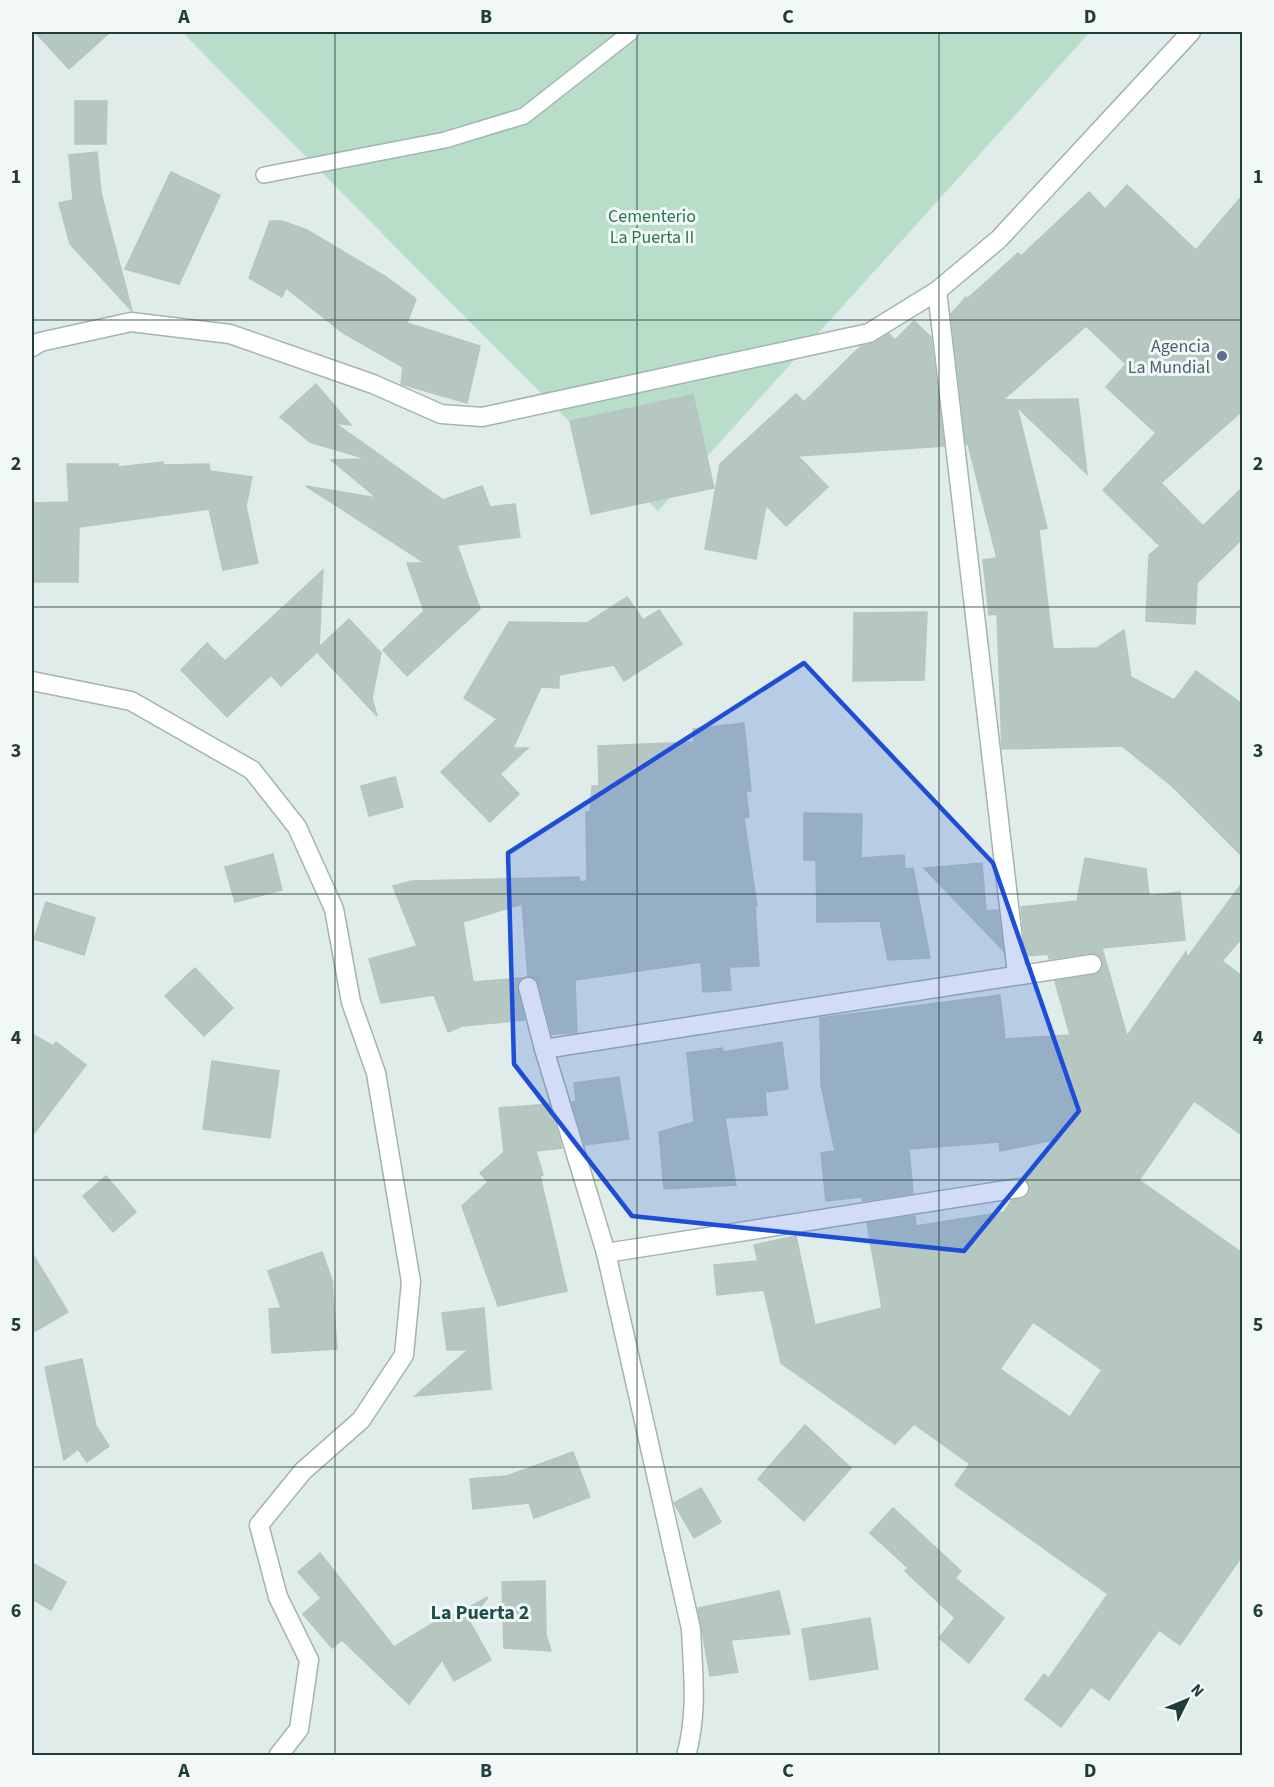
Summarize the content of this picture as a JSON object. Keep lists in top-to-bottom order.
{
  "districts": ["La Puerta 2"],
  "parks": ["Cementerio La Puerta II"],
  "places": ["Agencia La Mundial"],
  "north": "top right",
  "grid": {
    "columns": [
      "A",
      "B",
      "C",
      "D"
    ],
    "rows": [
      "1",
      "2",
      "3",
      "4",
      "5",
      "6"
    ]
  }
}
